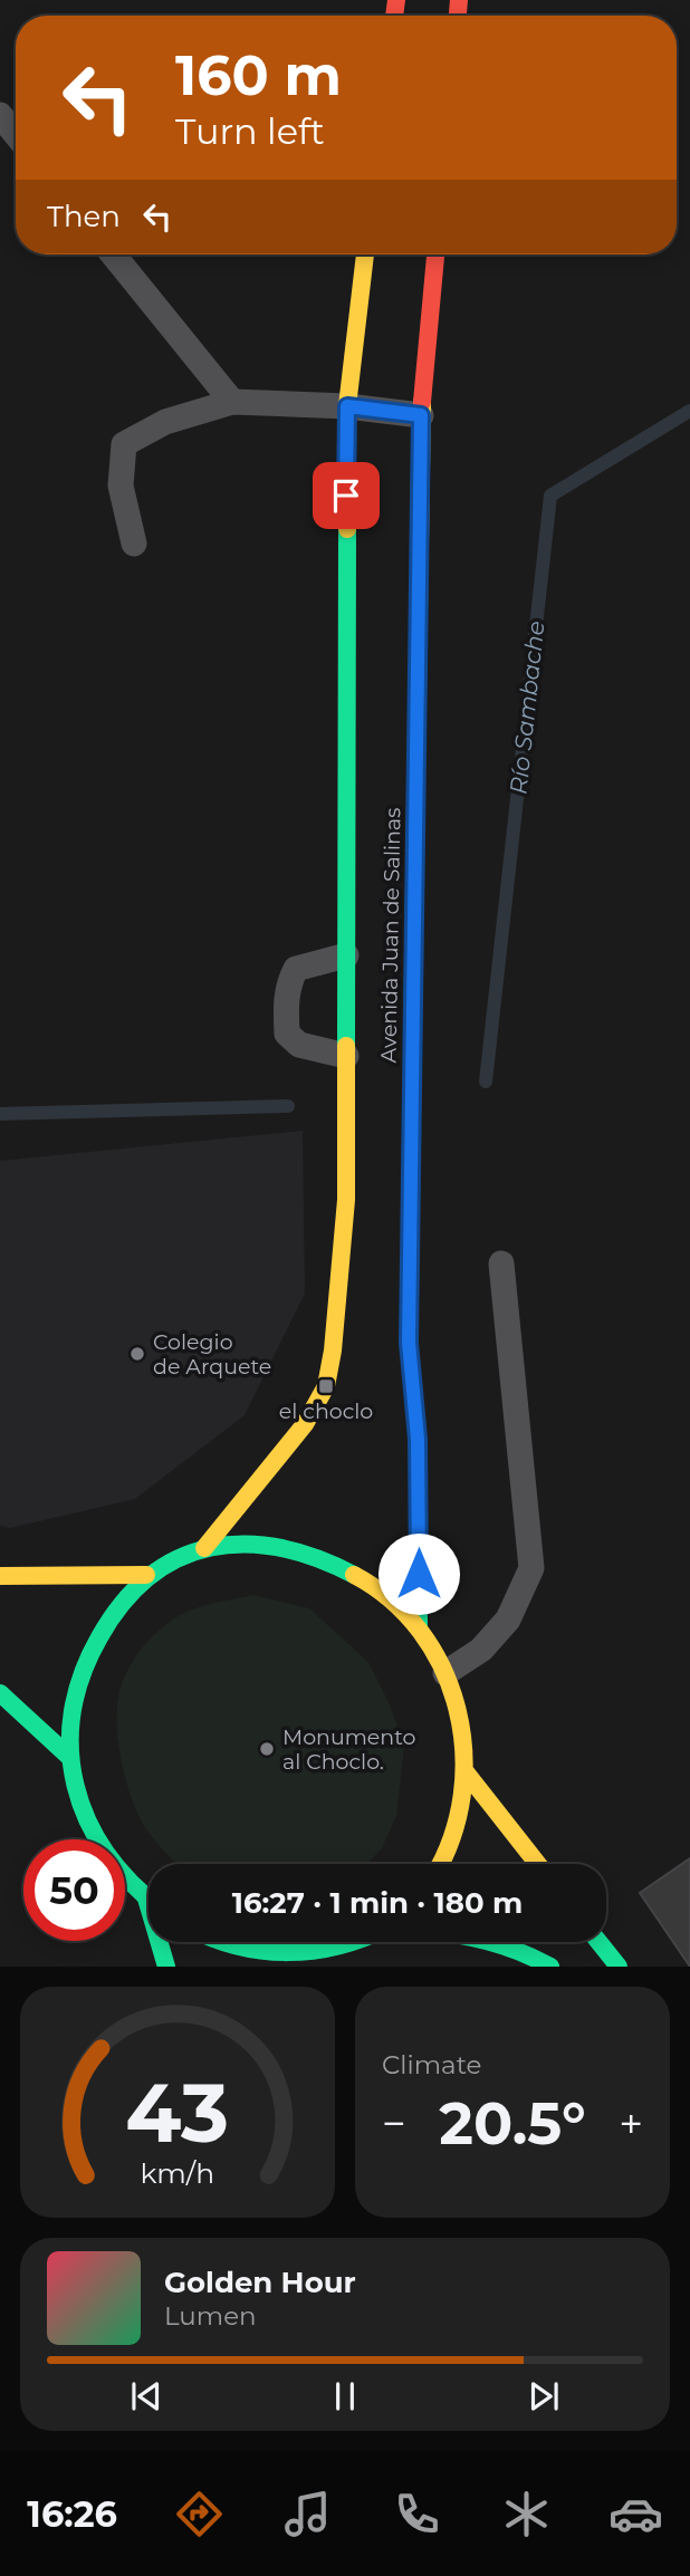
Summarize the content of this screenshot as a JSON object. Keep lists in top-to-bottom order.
{
  "streets": {
    "main road": ["Avenida Juan de Salinas"]
  },
  "water": ["Río Sambache"],
  "places": {
    "other": ["Colegio de Arquete", "Monumento al Choclo."],
    "transit": ["el choclo"]
  },
  "page": {
    "turn": ["160 m", "Turn left"],
    "then": "Then",
    "limit": "50",
    "trip": "16:27 · 1 min · 180 m",
    "tile": "Climate",
    "heat": ["−", "20.5°", "+"],
    "song": ["Golden Hour", "Lumen"],
    "tabs": "16:26",
    "gauge": ["43", "km/h"]
  }
}
